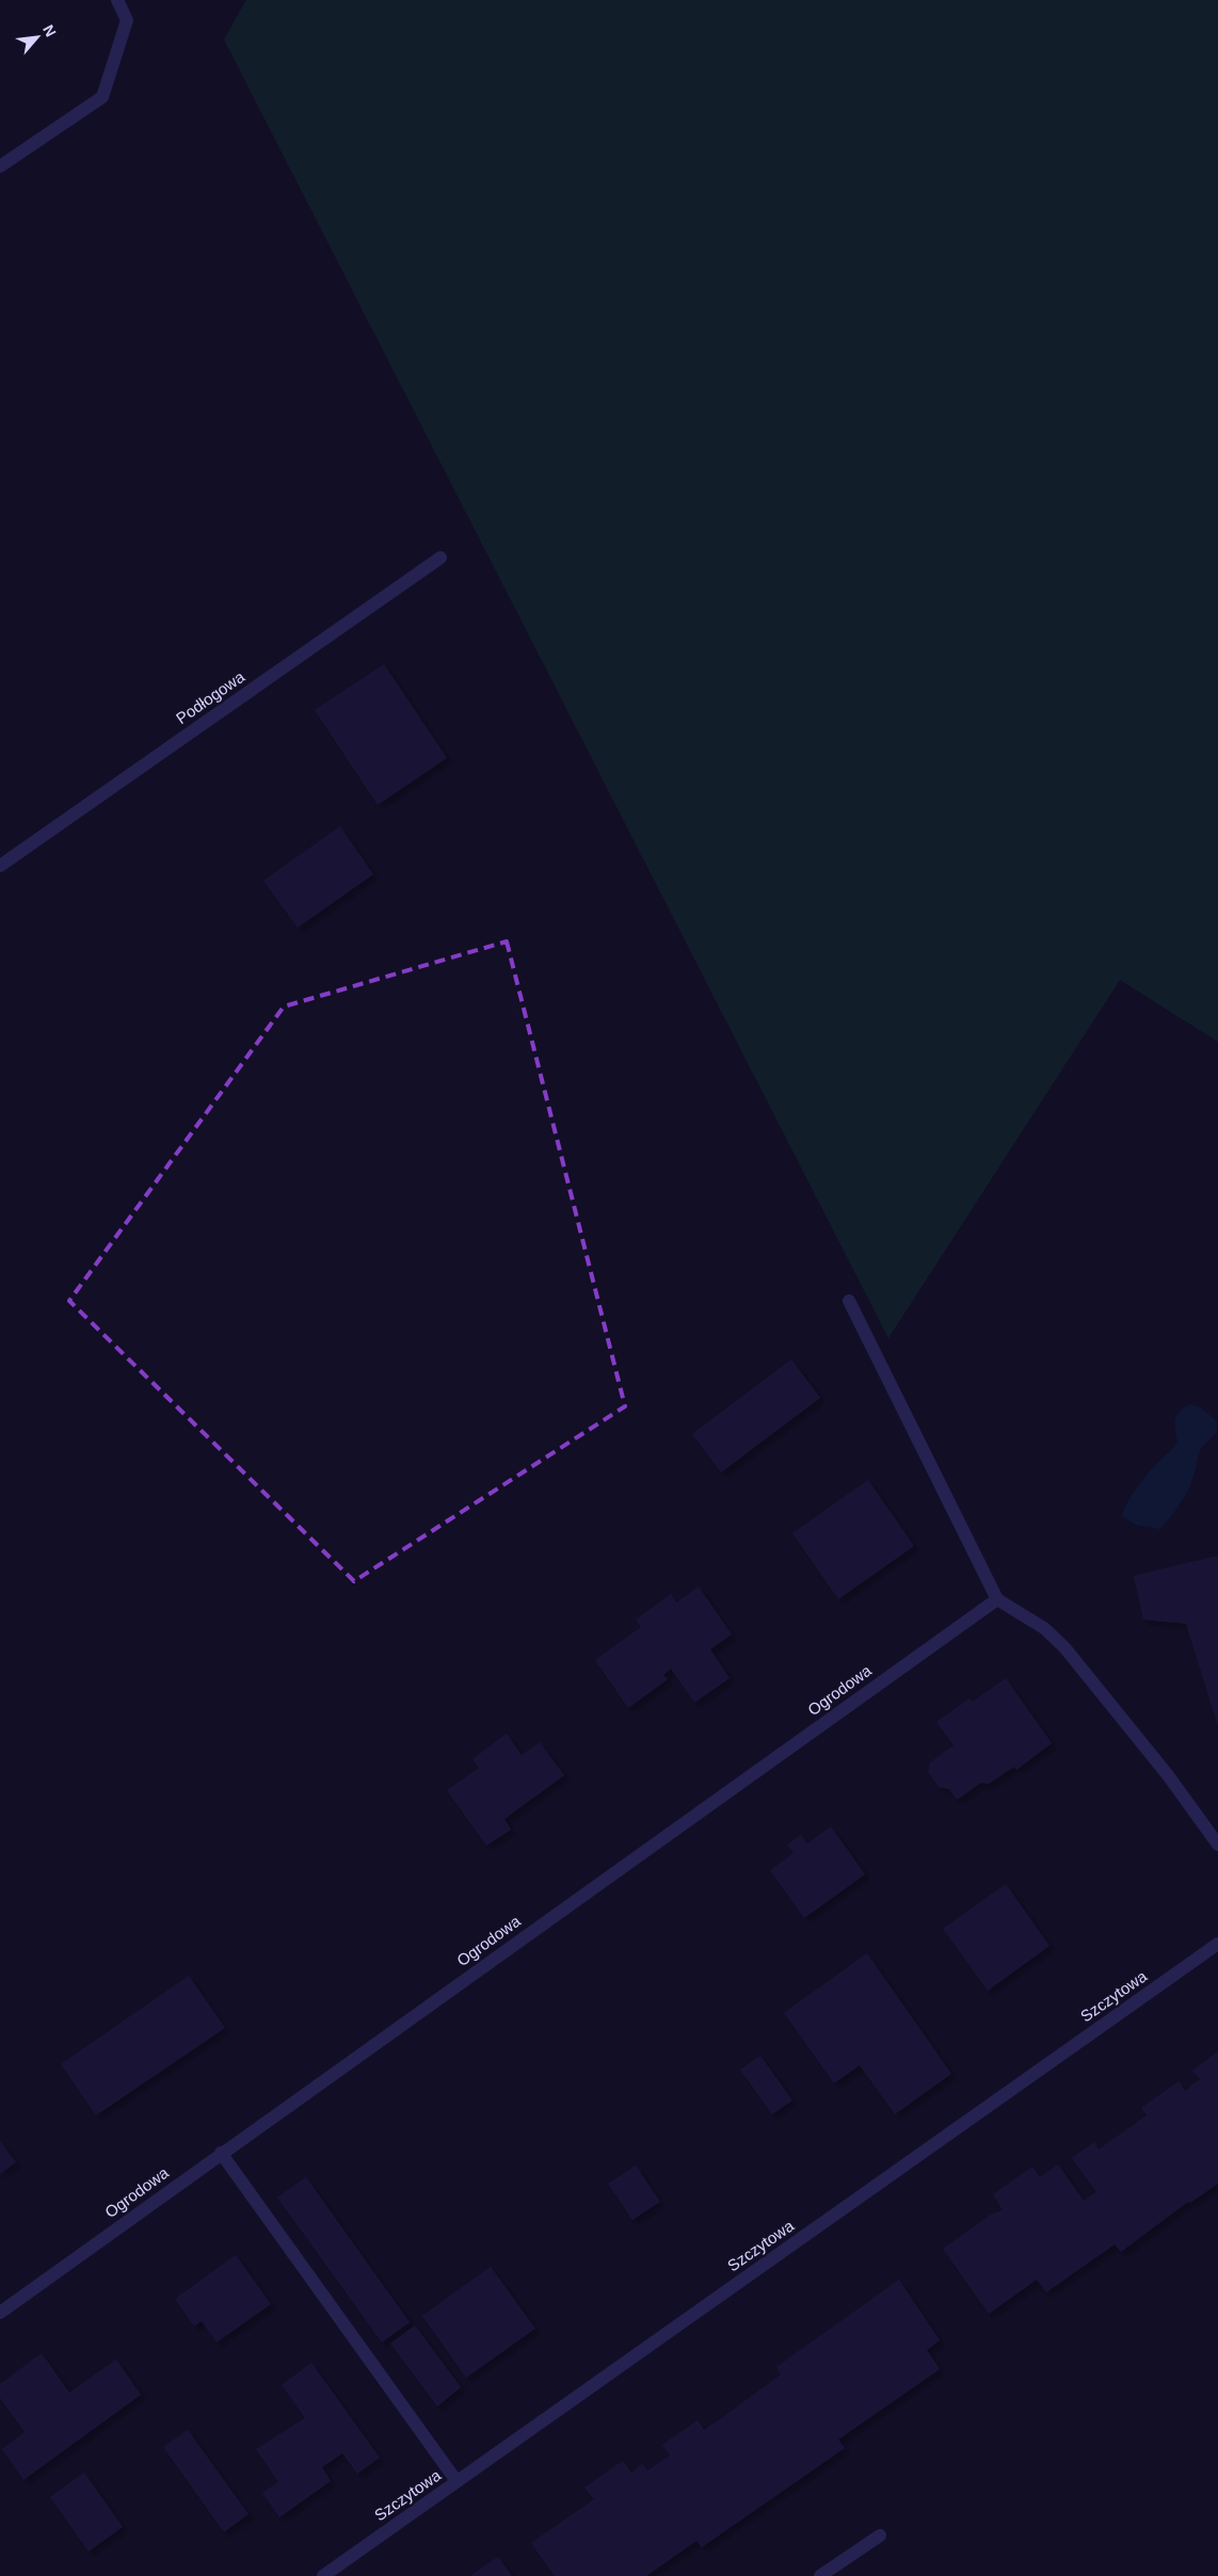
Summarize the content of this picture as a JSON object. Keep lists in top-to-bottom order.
{
  "streets": {
    "street": ["Podłogowa", "Ogrodowa", "Szczytowa"]
  },
  "north": "top right"
}
